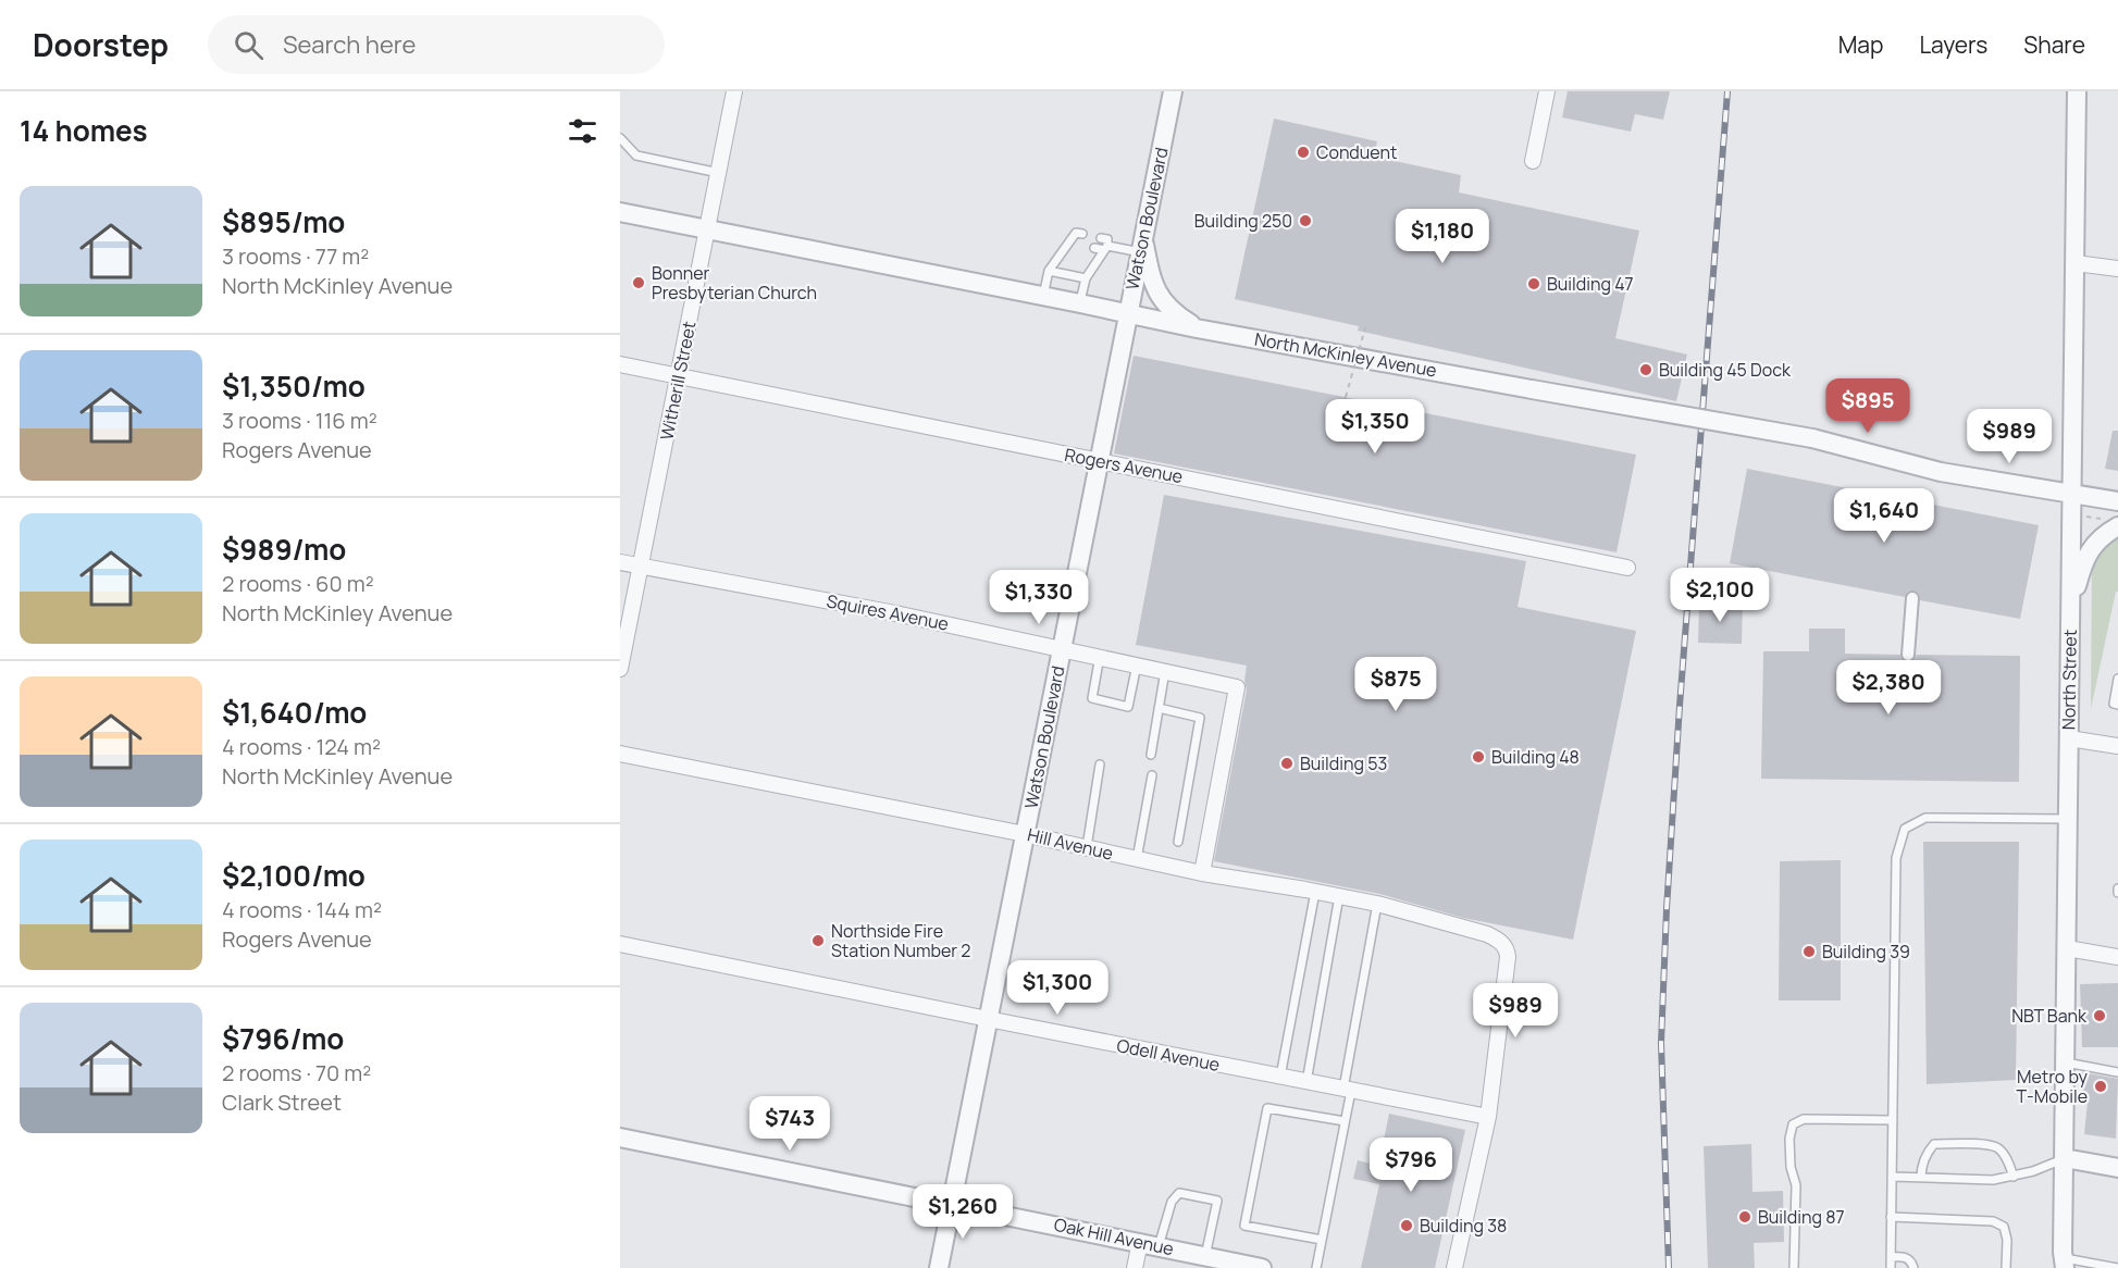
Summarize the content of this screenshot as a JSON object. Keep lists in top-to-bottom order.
{
  "streets": {
    "street": [
      "Watson Boulevard",
      "North McKinley Avenue",
      "Witherill Street",
      "Rogers Avenue",
      "Squires Avenue",
      "North Street",
      "Hill Avenue",
      "Odell Avenue",
      "Oak Hill Avenue"
    ]
  },
  "crossings": [
    ["Watson Boulevard", "North McKinley Avenue"],
    ["Watson Boulevard", "Rogers Avenue"],
    ["Watson Boulevard", "Squires Avenue"],
    ["Watson Boulevard", "Hill Avenue"],
    ["Watson Boulevard", "Odell Avenue"],
    ["Watson Boulevard", "Oak Hill Avenue"],
    ["North McKinley Avenue", "Witherill Street"],
    ["North McKinley Avenue", "North Street"],
    ["Witherill Street", "Rogers Avenue"],
    ["Witherill Street", "Squires Avenue"],
    ["Squires Avenue", "Hill Avenue"],
    ["Hill Avenue", "Odell Avenue"]
  ],
  "places": [
    "Conduent",
    "Building 250",
    "Bonner Presbyterian Church",
    "Building 47",
    "Building 45 Dock",
    "Building 48",
    "Building 53",
    "Northside Fire Station Number 2",
    "Building 39",
    "NBT Bank",
    "Metro by T-Mobile",
    "Building 87",
    "Building 38"
  ],
  "page": {
    "header": "Doorstep",
    "search": "Search here",
    "nav": ["Map", "Layers", "Share"],
    "heading": "14 homes",
    "list": [
      {
        "name": "$895/mo",
        "note": "3 rooms · 77 m² · North McKinley Avenue"
      },
      {
        "name": "$1,350/mo",
        "note": "3 rooms · 116 m² · Rogers Avenue"
      },
      {
        "name": "$989/mo",
        "note": "2 rooms · 60 m² · North McKinley Avenue"
      },
      {
        "name": "$1,640/mo",
        "note": "4 rooms · 124 m² · North McKinley Avenue"
      },
      {
        "name": "$2,100/mo",
        "note": "4 rooms · 144 m² · Rogers Avenue"
      },
      {
        "name": "$796/mo",
        "note": "2 rooms · 70 m² · Clark Street"
      }
    ],
    "price": [
      "$1,180",
      "$895",
      "$1,350",
      "$989",
      "$1,640",
      "$2,100",
      "$1,330",
      "$875",
      "$2,380",
      "$1,300",
      "$989",
      "$743",
      "$796",
      "$1,260"
    ]
  }
}
